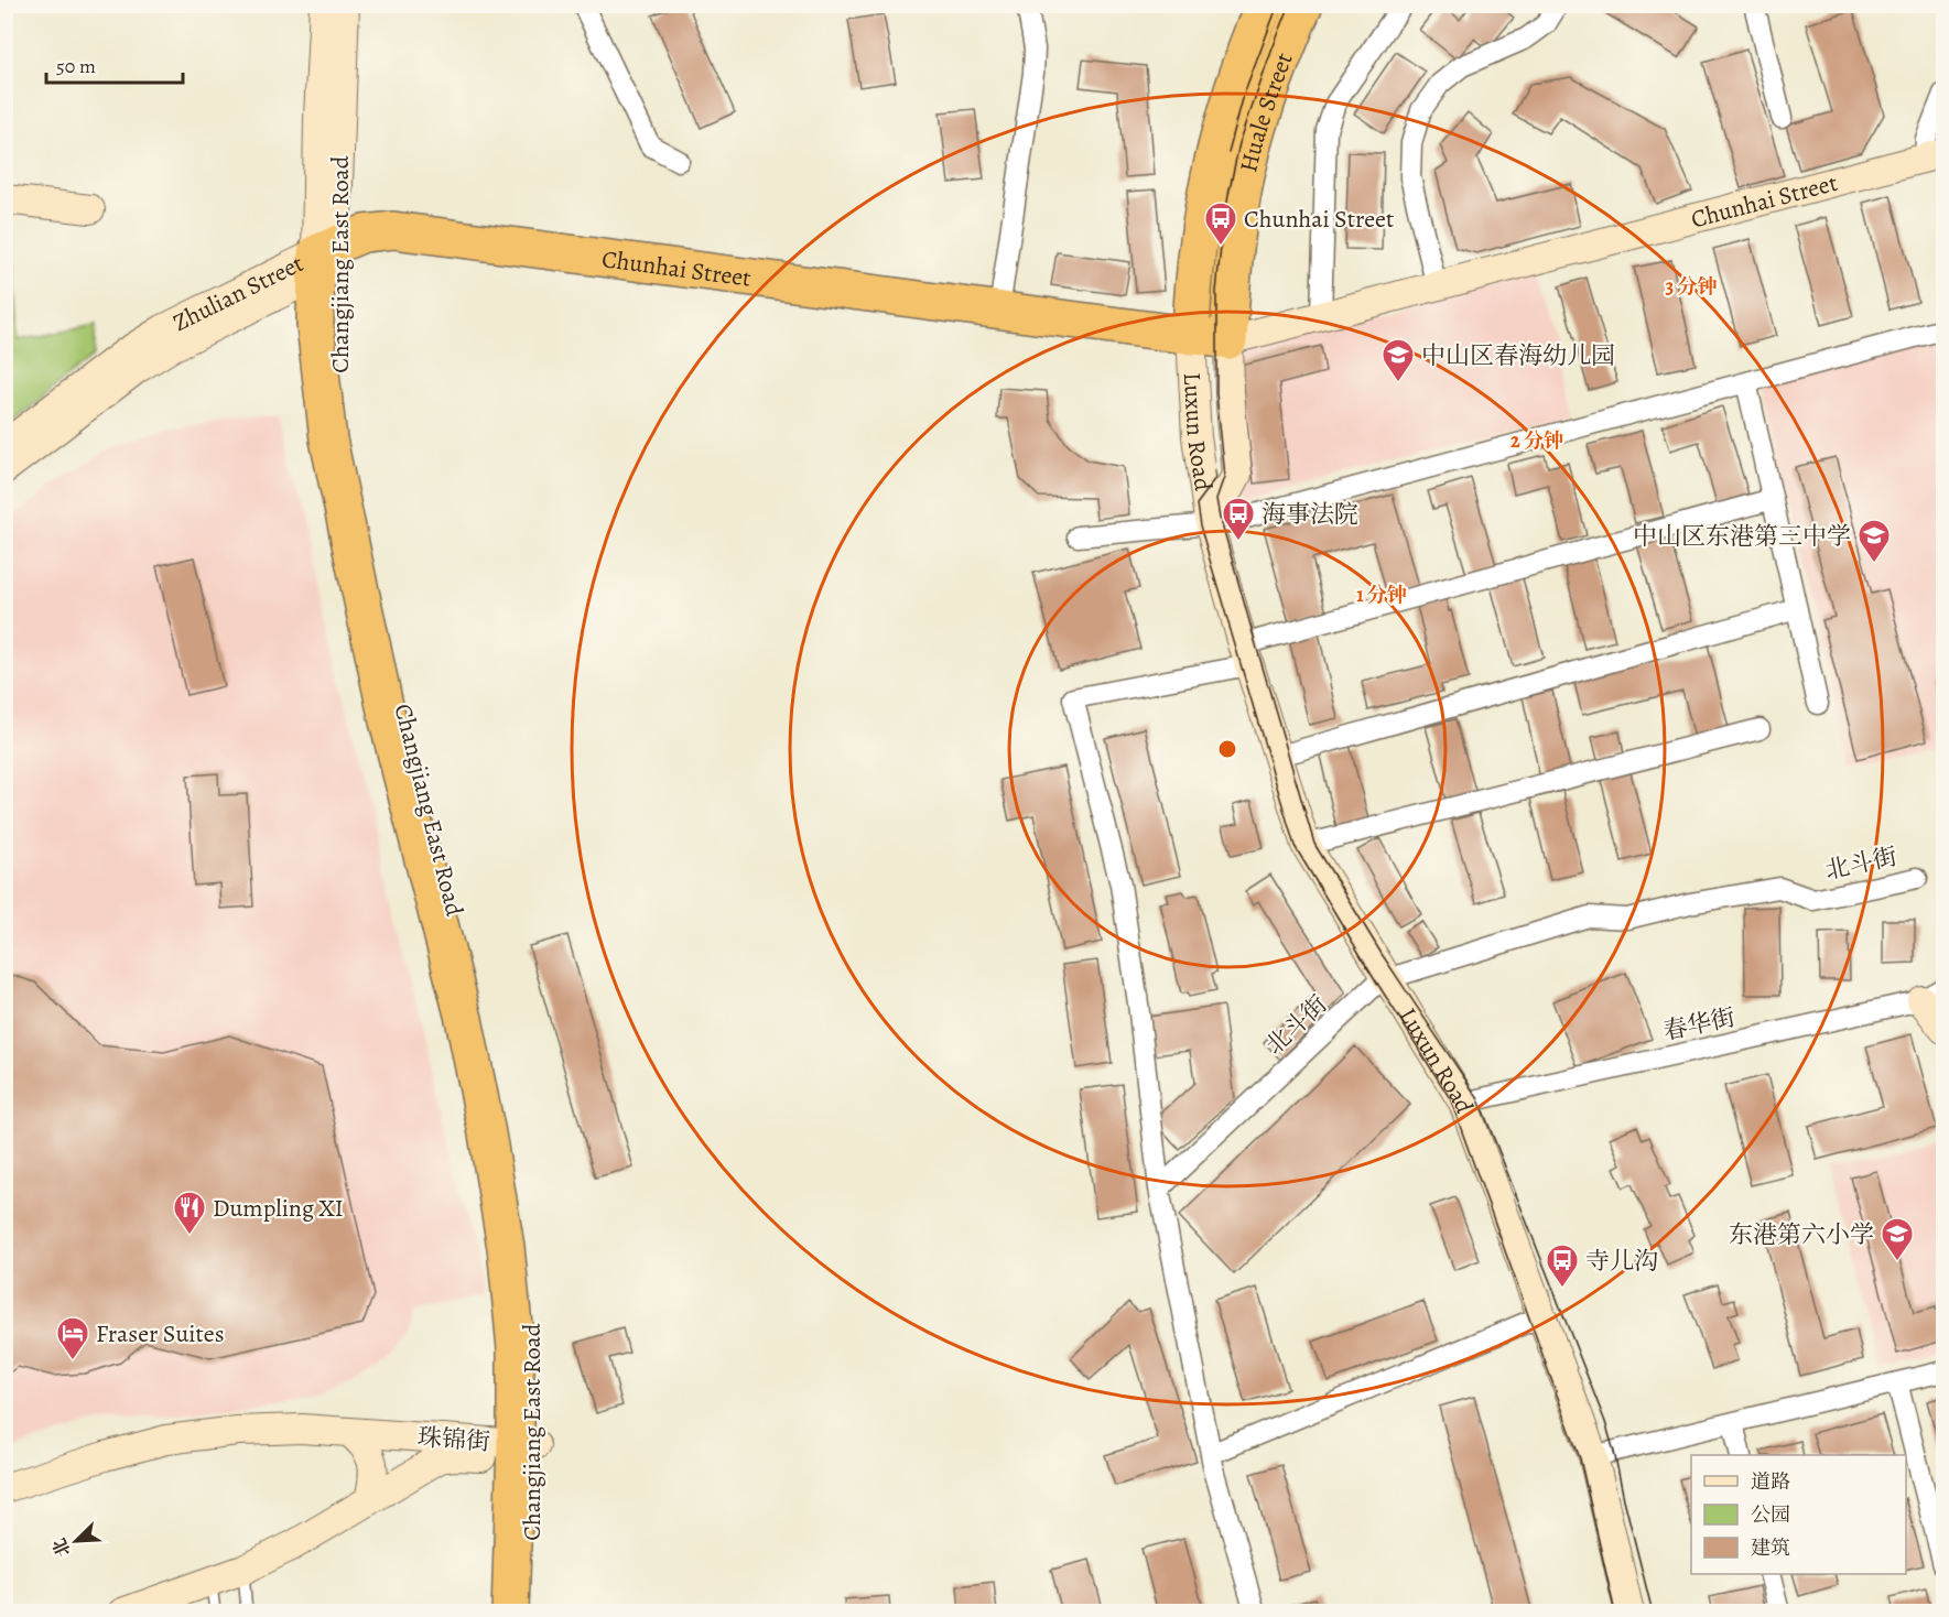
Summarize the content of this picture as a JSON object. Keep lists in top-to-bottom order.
{
  "streets": {
    "highway": ["Huale Street", "Chunhai Street", "Changjiang East Road"],
    "main road": ["Zhulian Street", "Luxun Road", "珠锦街"],
    "street": ["北斗街", "春华街"]
  },
  "crossings": [
    ["Huale Street", "Chunhai Street"],
    ["Huale Street", "Luxun Road"],
    ["Chunhai Street", "Changjiang East Road"],
    ["Chunhai Street", "Zhulian Street"],
    ["Chunhai Street", "Luxun Road"],
    ["Changjiang East Road", "Zhulian Street"],
    ["Changjiang East Road", "珠锦街"],
    ["Luxun Road", "北斗街"],
    ["Luxun Road", "春华街"]
  ],
  "places": {
    "bus stop": ["Chunhai Street", "海事法院", "寺儿沟"],
    "school or university": ["中山区春海幼儿园", "中山区东港第三中学", "东港第六小学"],
    "restaurant": ["Dumpling XI"],
    "hotel": ["Fraser Suites"]
  },
  "legend": ["道路", "公园", "建筑"],
  "scale_bar": "50 m",
  "north": "bottom left",
  "rings": ["3 分钟", "2 分钟", "1 分钟"]
}
